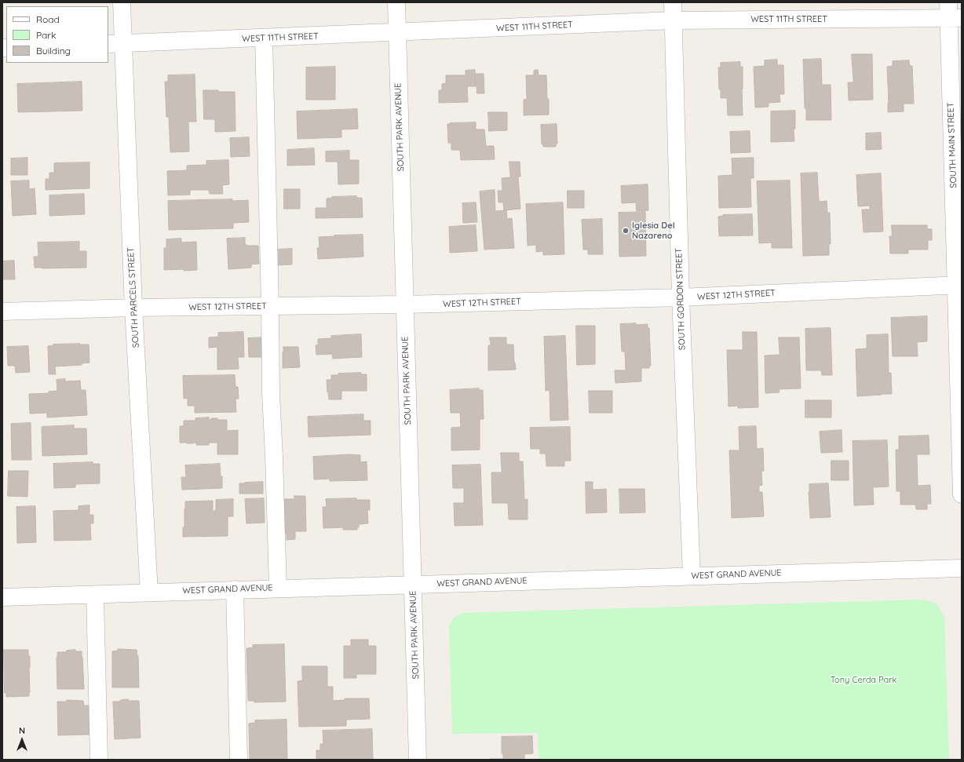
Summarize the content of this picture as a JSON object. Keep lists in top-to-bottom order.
{
  "streets": {
    "street": [
      "WEST 11TH STREET",
      "SOUTH PARK AVENUE",
      "SOUTH MAIN STREET",
      "WEST 12TH STREET",
      "SOUTH PARCELS STREET",
      "SOUTH GORDON STREET",
      "WEST GRAND AVENUE"
    ]
  },
  "crossings": [
    ["WEST 11TH STREET", "SOUTH PARK AVENUE"],
    ["WEST 11TH STREET", "SOUTH MAIN STREET"],
    ["WEST 11TH STREET", "SOUTH PARCELS STREET"],
    ["WEST 11TH STREET", "SOUTH GORDON STREET"],
    ["SOUTH PARK AVENUE", "WEST 12TH STREET"],
    ["SOUTH PARK AVENUE", "WEST GRAND AVENUE"],
    ["SOUTH MAIN STREET", "WEST 12TH STREET"],
    ["WEST 12TH STREET", "SOUTH PARCELS STREET"],
    ["WEST 12TH STREET", "SOUTH GORDON STREET"],
    ["SOUTH PARCELS STREET", "WEST GRAND AVENUE"],
    ["SOUTH GORDON STREET", "WEST GRAND AVENUE"]
  ],
  "parks": ["Tony Cerda Park"],
  "places": ["Iglesia Del Nazareno"],
  "legend": ["Road", "Park", "Building"],
  "north": "top"
}
